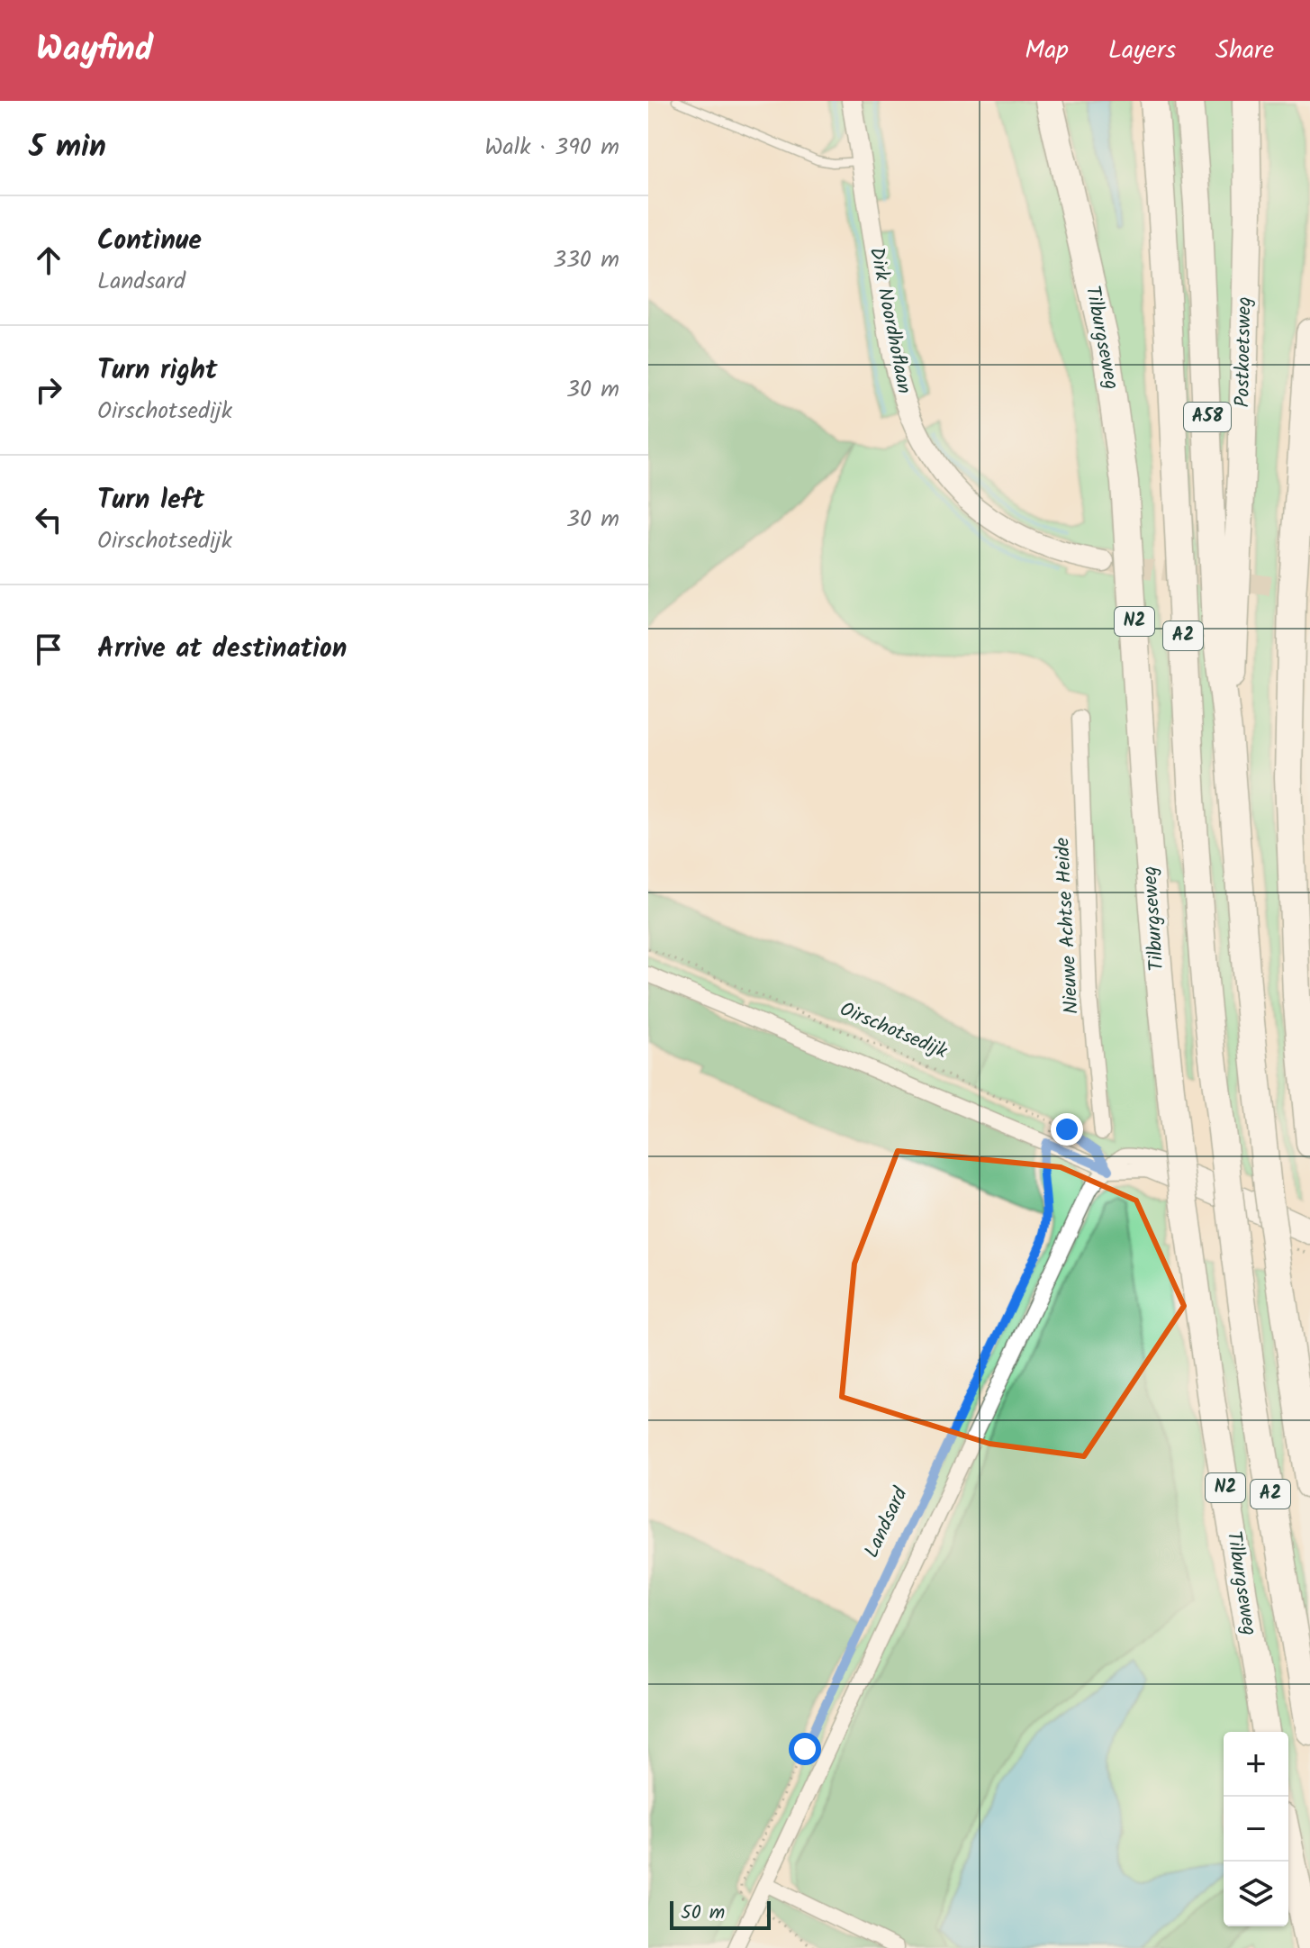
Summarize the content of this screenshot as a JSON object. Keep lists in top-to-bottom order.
{
  "streets": {
    "highway": [
      "Tilburgseweg",
      "Postkoetsweg",
      "A58",
      "N2",
      "A2"
    ],
    "street": ["Dirk Noordhoflaan", "Nieuwe Achtse Heide"],
    "path": ["Oirschotsedijk", "Landsard"]
  },
  "crossings": [
    ["Postkoetsweg", "A58"],
    ["Postkoetsweg", "A2"],
    ["A58", "A2"]
  ],
  "scale_bar": "50 m",
  "page": {
    "header": "Wayfind",
    "nav": ["Map", "Layers", "Share"],
    "heading": ["5 min", "Walk · 390 m"],
    "list": [
      ["Continue", "Landsard", "330 m"],
      ["Turn right", "Oirschotsedijk", "30 m"],
      ["Turn left", "Oirschotsedijk", "30 m"],
      "Arrive at destination"
    ],
    "map_buttons": ["+", "−"],
    "scale": "50 m"
  }
}
